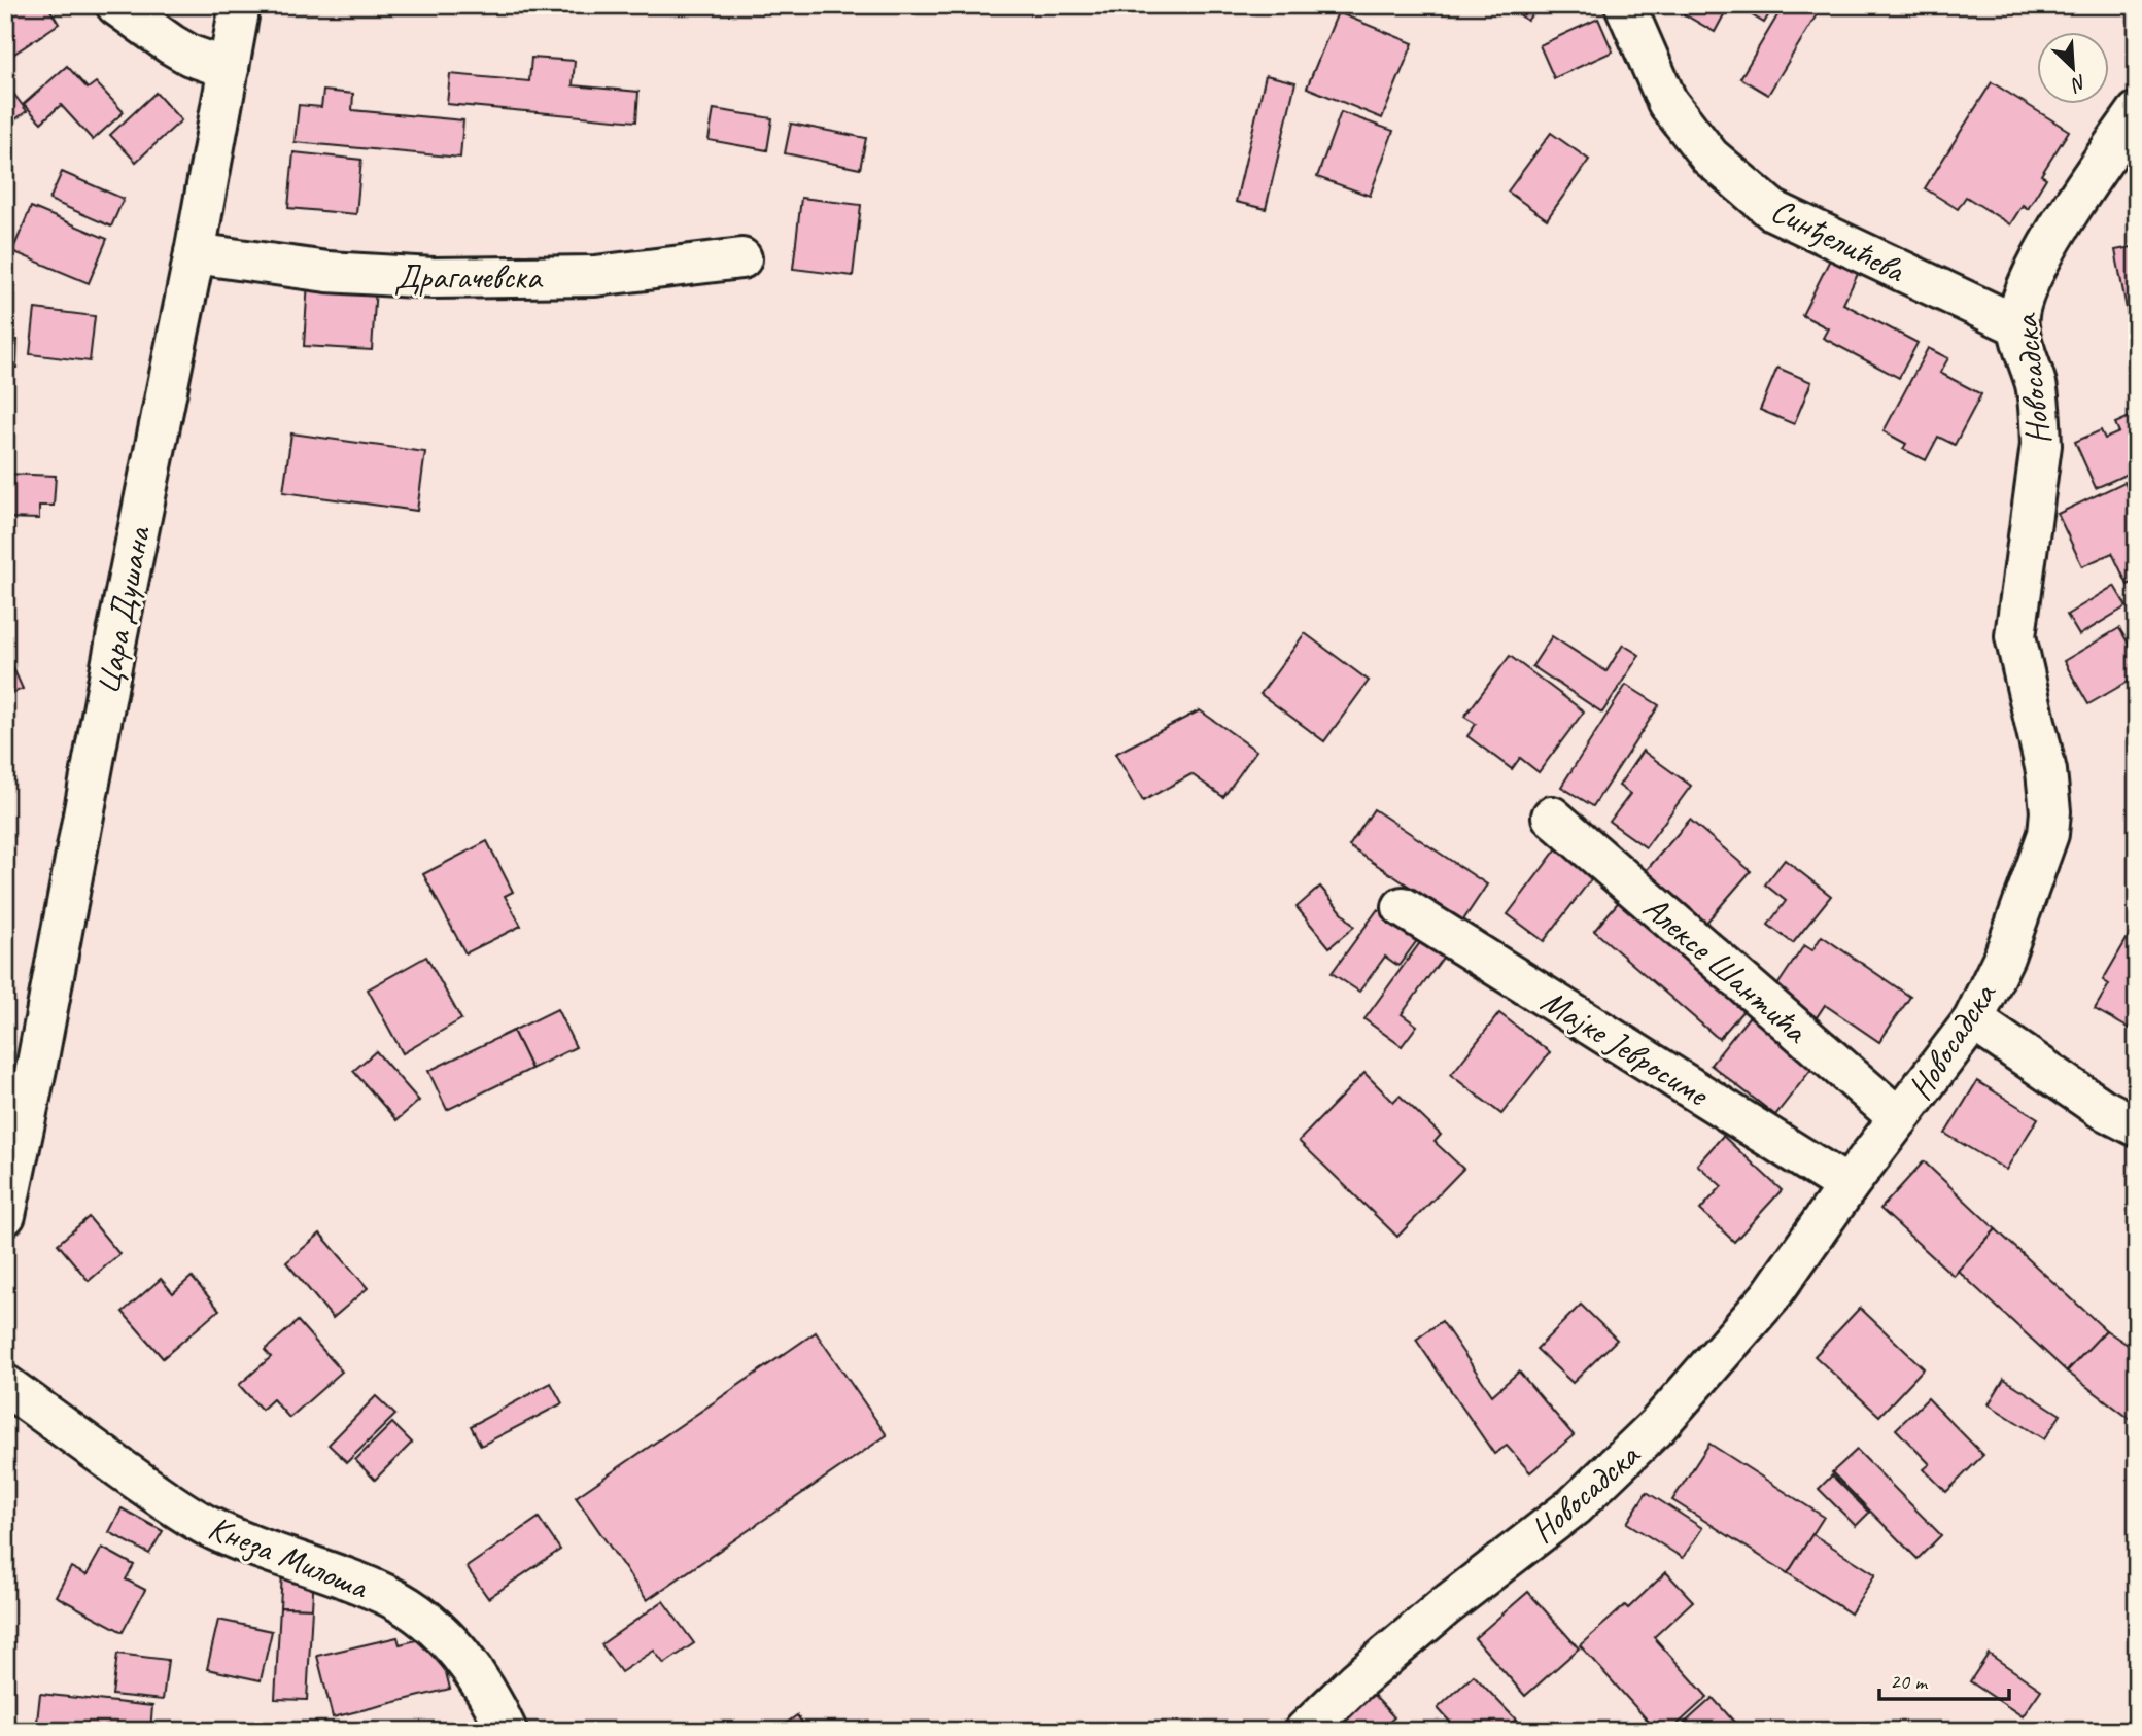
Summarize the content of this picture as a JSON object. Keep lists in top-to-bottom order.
{
  "streets": {
    "street": [
      "Синђелићева",
      "Драгачевска",
      "Новосадска",
      "Цара Душана",
      "Алексе Шантића",
      "Мајке Јевросиме",
      "Кнеза Милоша"
    ]
  },
  "crossings": [
    ["Синђелићева", "Новосадска"],
    ["Драгачевска", "Цара Душана"],
    ["Новосадска", "Алексе Шантића"],
    ["Новосадска", "Мајке Јевросиме"]
  ],
  "scale_bar": "20 m",
  "north": "bottom right"
}
